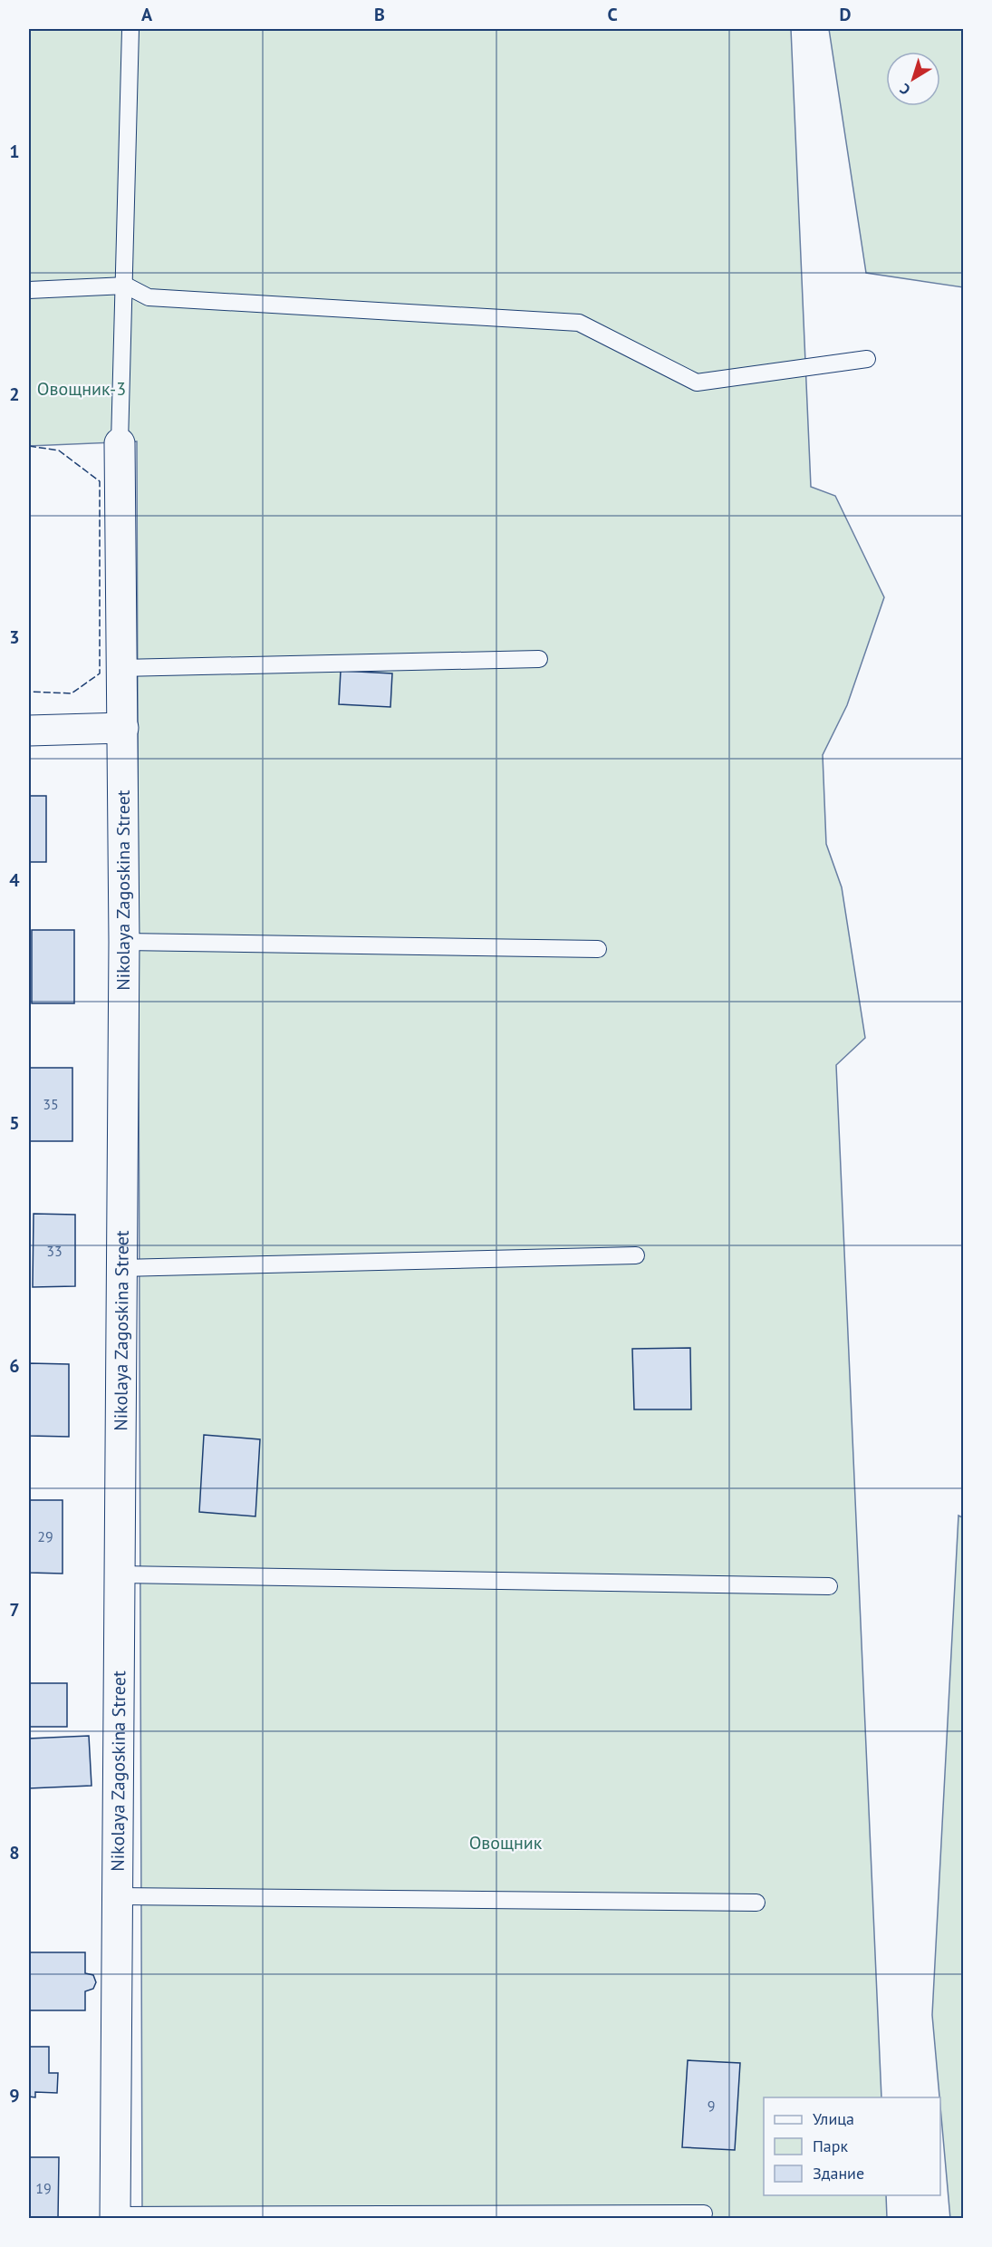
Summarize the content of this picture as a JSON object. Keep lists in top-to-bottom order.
{
  "streets": {
    "street": ["Nikolaya Zagoskina Street"]
  },
  "parks": ["Овощник-3", "Овощник"],
  "house_numbers": [
    "35",
    "33",
    "29",
    "9",
    "19"
  ],
  "legend": ["Улица", "Парк", "Здание"],
  "north": "bottom left",
  "grid": {
    "columns": [
      "A",
      "B",
      "C",
      "D"
    ],
    "rows": [
      "1",
      "2",
      "3",
      "4",
      "5",
      "6",
      "7",
      "8",
      "9"
    ]
  }
}
